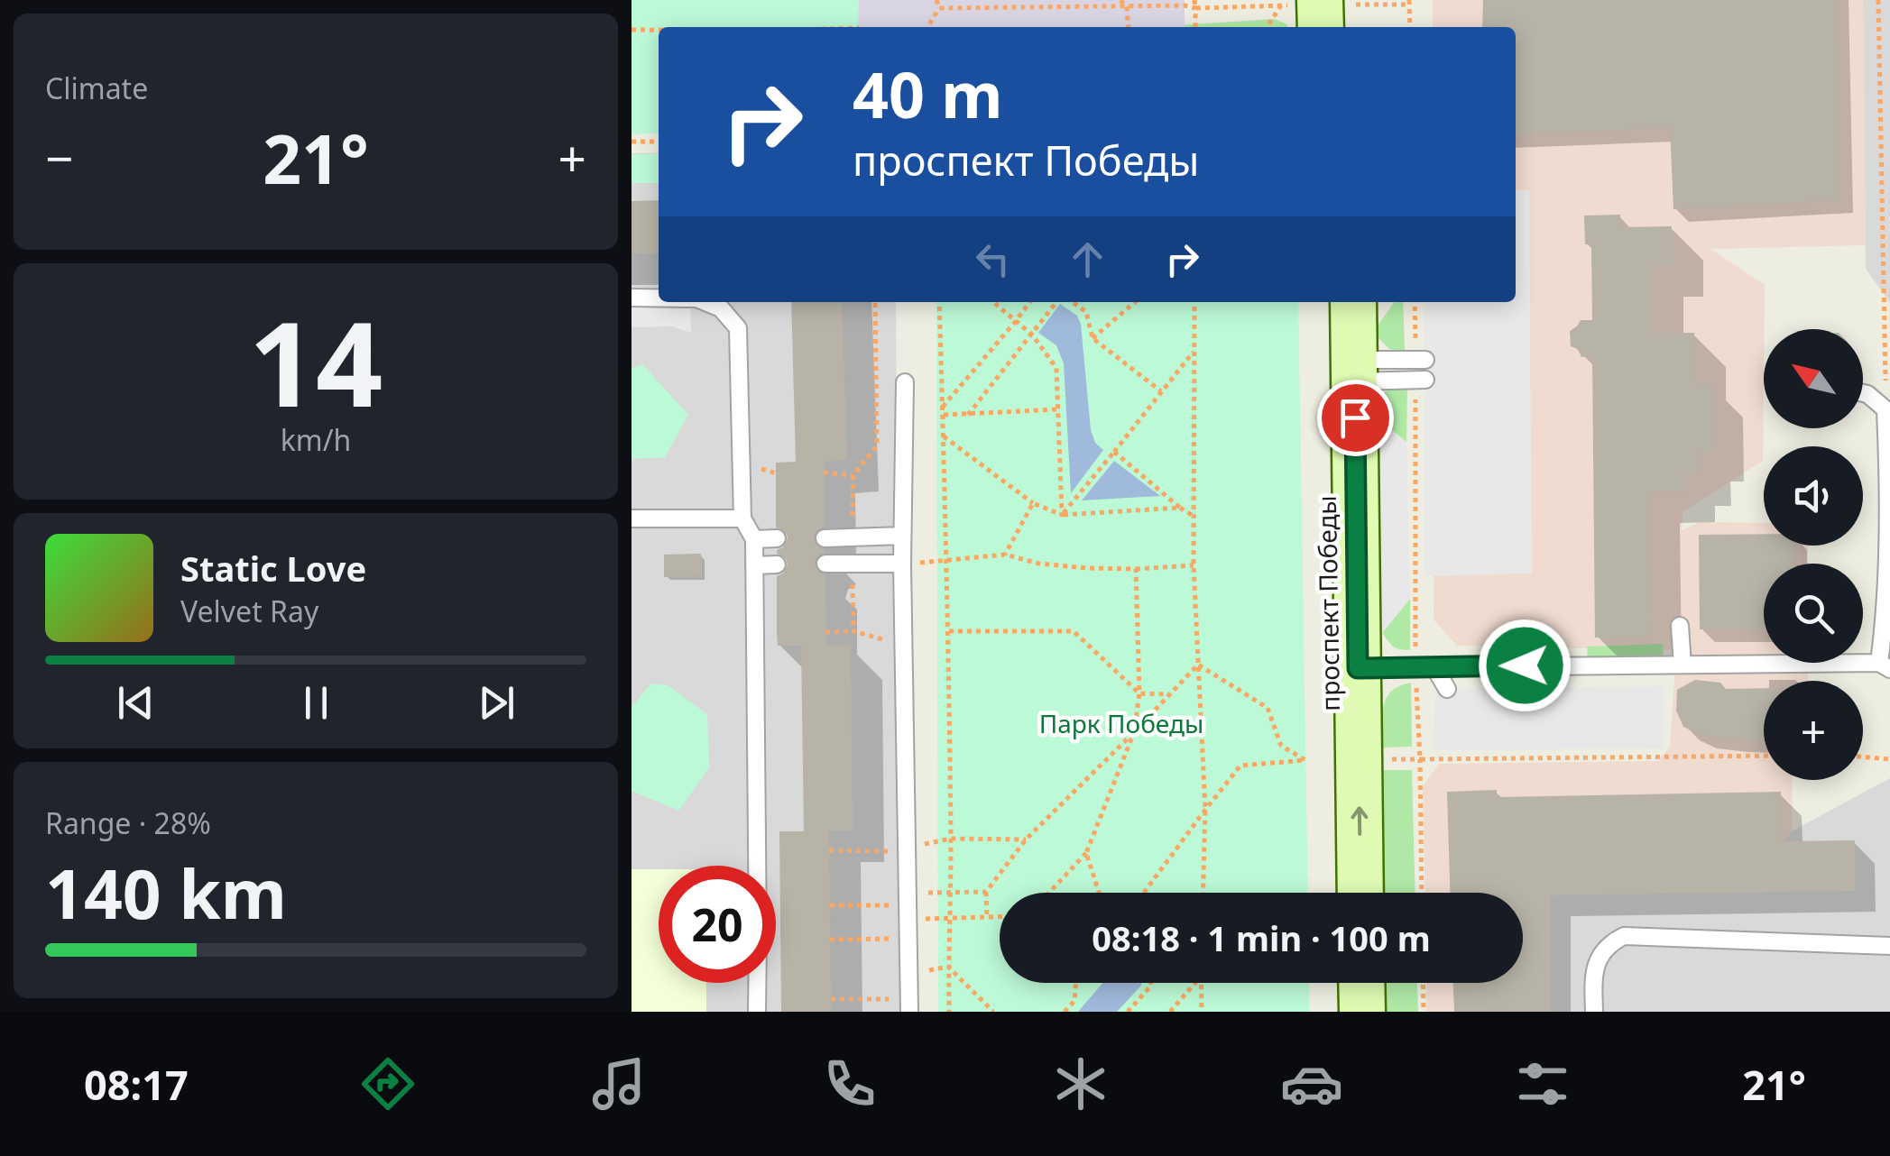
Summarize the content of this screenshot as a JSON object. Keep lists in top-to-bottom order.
{
  "streets": {
    "main road": ["проспект Победы"]
  },
  "parks": ["Парк Победы"],
  "north": "top left",
  "page": {
    "tile": [
      "Climate",
      ["14", "km/h"],
      ["Range · 28%", "140 km"]
    ],
    "turn": ["40 m", "проспект Победы"],
    "heat": ["−", "21°", "+"],
    "map_buttons": "+",
    "song": ["Static Love", "Velvet Ray"],
    "limit": "20",
    "trip": "08:18 · 1 min · 100 m",
    "tabs": ["08:17", "21°"]
  }
}
